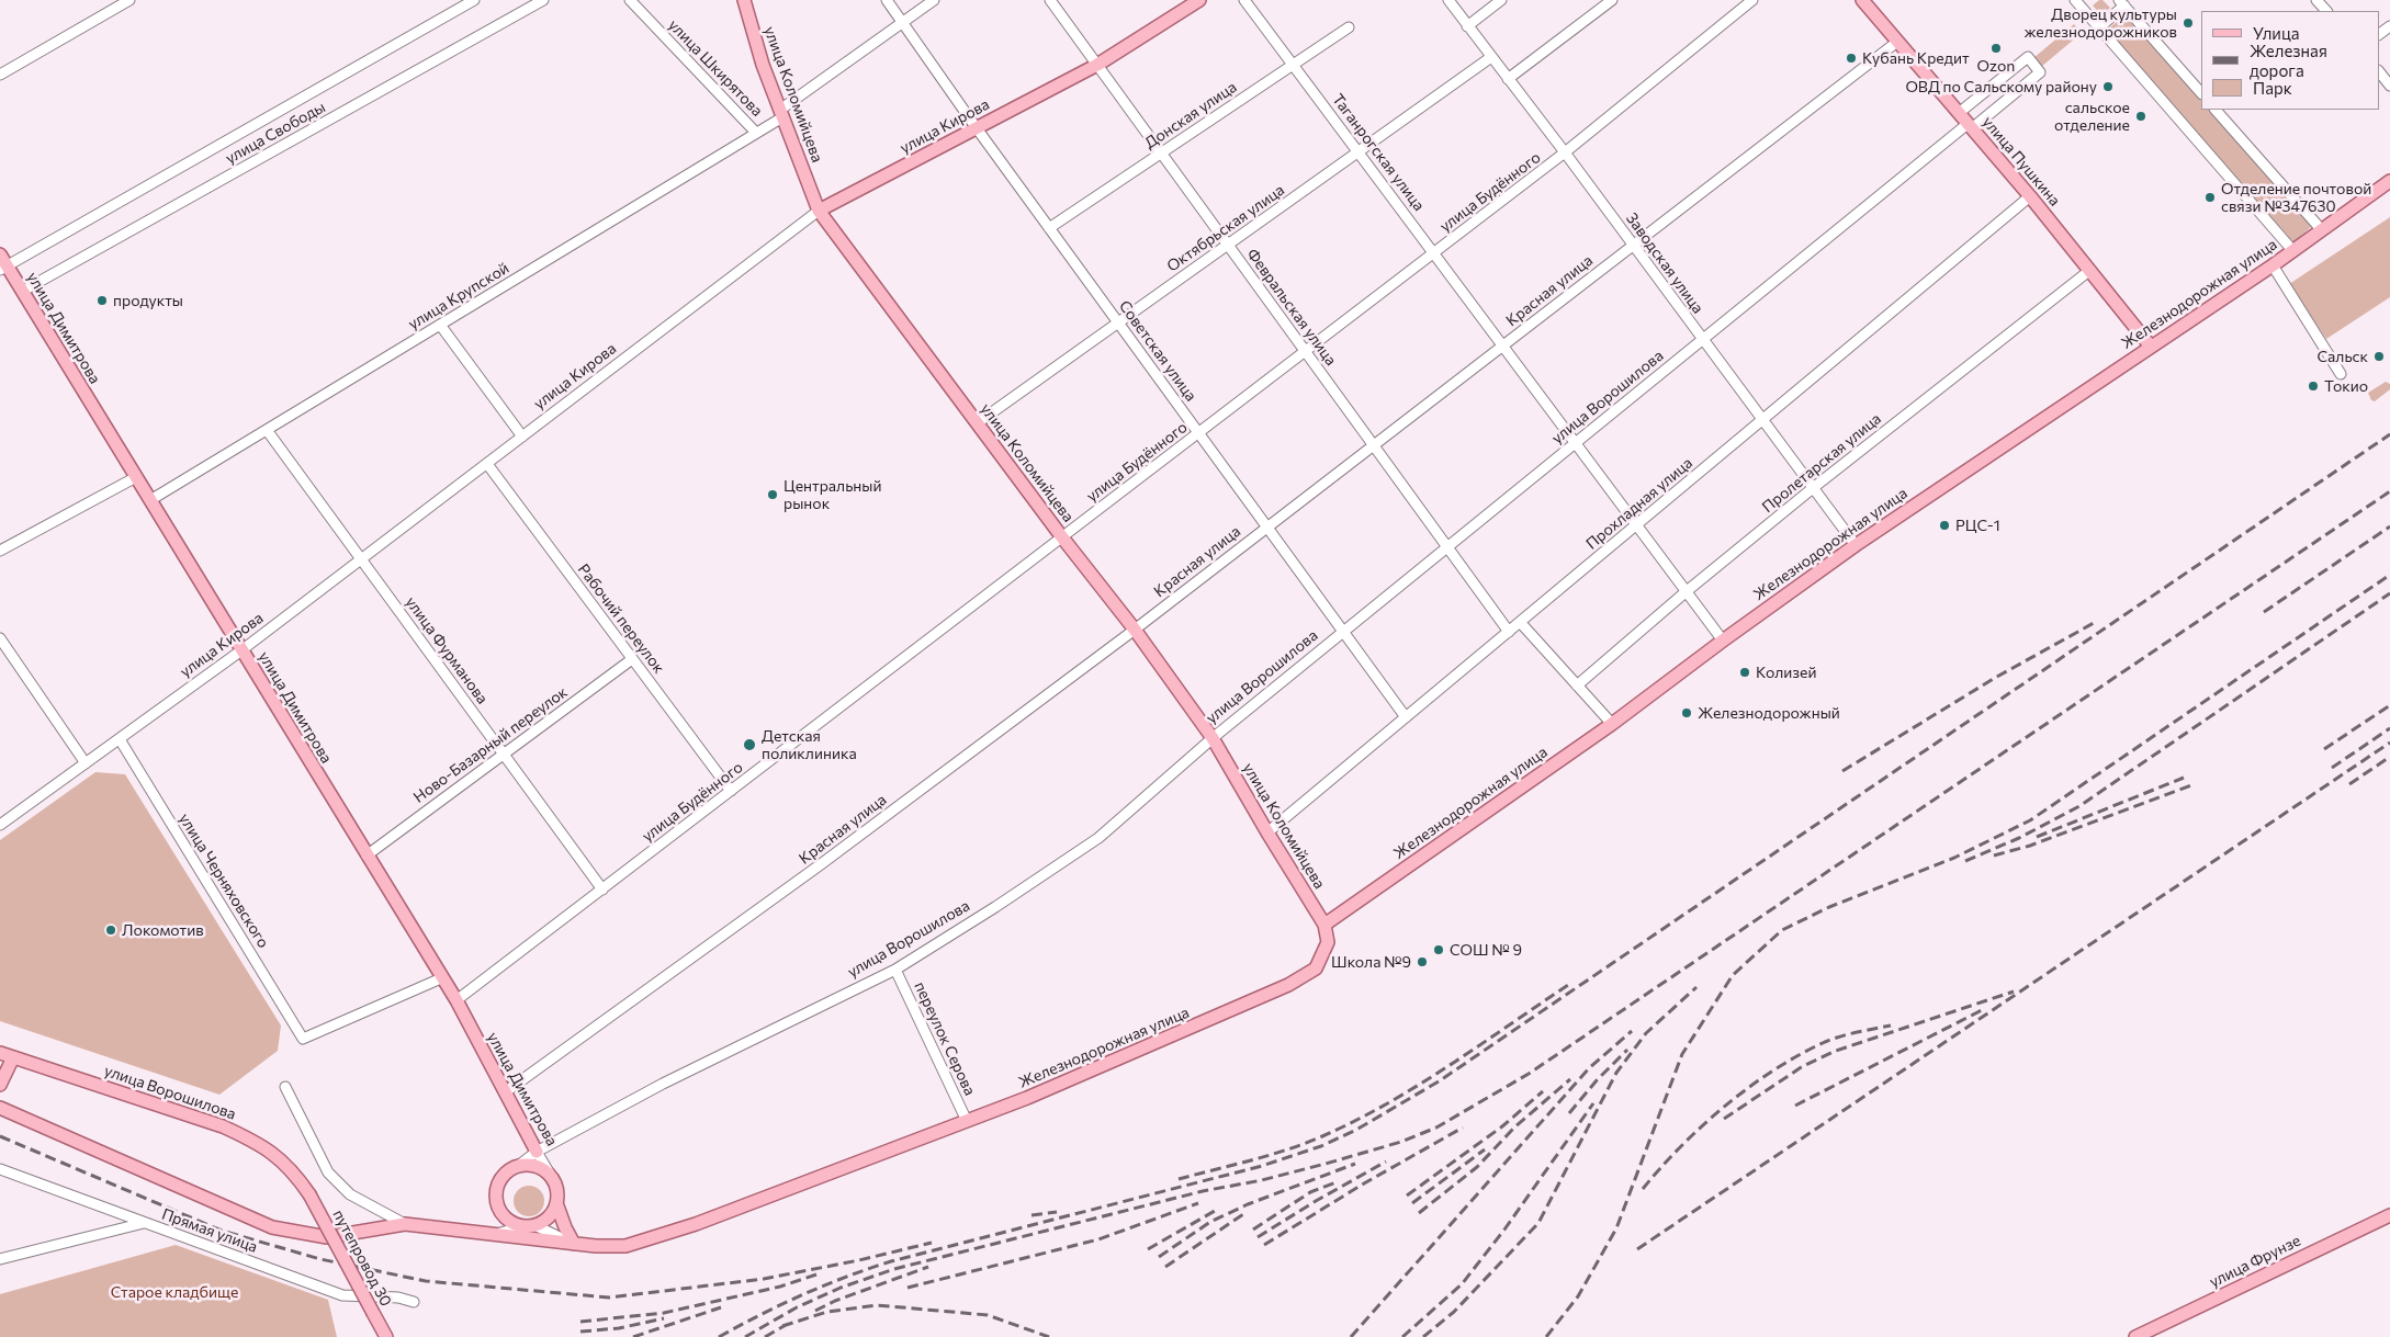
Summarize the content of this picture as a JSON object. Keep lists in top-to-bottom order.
{
  "streets": {
    "main road": [
      "улица Коломийцева",
      "улица Кирова",
      "улица Пушкина",
      "Железнодорожная улица",
      "улица Димитрова",
      "улица Ворошилова",
      "путепровод 30",
      "улица Фрунзе"
    ],
    "street": [
      "улица Шкирятова",
      "Донская улица",
      "улица Свободы",
      "Таганрогская улица",
      "улица Будённого",
      "Октябрьская улица",
      "Заводская улица",
      "Красная улица",
      "улица Крупской",
      "Февральская улица",
      "Советская улица",
      "Пролетарская улица",
      "Прохладная улица",
      "Рабочий переулок",
      "улица Фурманова",
      "Ново-Базарный переулок",
      "улица Черняховского",
      "переулок Серова",
      "Прямая улица"
    ]
  },
  "crossings": [
    ["улица Шкирятова", "улица Крупской"],
    ["улица Коломийцева", "улица Кирова"],
    ["улица Коломийцева", "улица Будённого"],
    ["улица Коломийцева", "Октябрьская улица"],
    ["улица Коломийцева", "Красная улица"],
    ["улица Коломийцева", "Железнодорожная улица"],
    ["улица Коломийцева", "улица Крупской"],
    ["улица Коломийцева", "улица Ворошилова"],
    ["улица Коломийцева", "Прохладная улица"],
    ["Донская улица", "Таганрогская улица"],
    ["Донская улица", "Февральская улица"],
    ["Донская улица", "Советская улица"],
    ["улица Кирова", "Февральская улица"],
    ["улица Кирова", "улица Димитрова"],
    ["улица Кирова", "Советская улица"],
    ["улица Кирова", "Рабочий переулок"],
    ["улица Кирова", "улица Фурманова"],
    ["улица Кирова", "улица Черняховского"],
    ["улица Свободы", "улица Димитрова"],
    ["Таганрогская улица", "улица Будённого"],
    ["Таганрогская улица", "Октябрьская улица"],
    ["Таганрогская улица", "Красная улица"],
    ["Таганрогская улица", "Железнодорожная улица"],
    ["Таганрогская улица", "улица Ворошилова"],
    ["Таганрогская улица", "Пролетарская улица"],
    ["Таганрогская улица", "Прохладная улица"],
    ["улица Пушкина", "Красная улица"],
    ["улица Пушкина", "Железнодорожная улица"],
    ["улица Пушкина", "улица Ворошилова"],
    ["улица Пушкина", "Пролетарская улица"],
    ["улица Пушкина", "Прохладная улица"],
    ["улица Будённого", "Заводская улица"],
    ["улица Будённого", "Февральская улица"],
    ["улица Будённого", "улица Димитрова"],
    ["улица Будённого", "Советская улица"],
    ["улица Будённого", "Рабочий переулок"],
    ["улица Будённого", "улица Фурманова"],
    ["Октябрьская улица", "Заводская улица"],
    ["Октябрьская улица", "Февральская улица"],
    ["Октябрьская улица", "Советская улица"],
    ["Заводская улица", "Красная улица"],
    ["Заводская улица", "Железнодорожная улица"],
    ["Заводская улица", "улица Ворошилова"],
    ["Заводская улица", "Пролетарская улица"],
    ["Заводская улица", "Прохладная улица"],
    ["Красная улица", "Февральская улица"],
    ["Красная улица", "улица Димитрова"],
    ["Красная улица", "Советская улица"],
    ["Железнодорожная улица", "переулок Серова"],
    ["улица Крупской", "улица Димитрова"],
    ["улица Крупской", "Советская улица"],
    ["улица Крупской", "улица Фурманова"],
    ["Февральская улица", "улица Ворошилова"],
    ["Февральская улица", "Прохладная улица"],
    ["улица Димитрова", "улица Ворошилова"],
    ["улица Димитрова", "Ново-Базарный переулок"],
    ["улица Димитрова", "улица Черняховского"],
    ["Советская улица", "улица Ворошилова"],
    ["Советская улица", "Прохладная улица"],
    ["улица Ворошилова", "переулок Серова"],
    ["улица Ворошилова", "путепровод 30"],
    ["Рабочий переулок", "Ново-Базарный переулок"],
    ["улица Фурманова", "Ново-Базарный переулок"]
  ],
  "parks": ["Старое кладбище"],
  "places": [
    "Дворец культуры железнодорожников",
    "Ozon",
    "Кубань Кредит",
    "ОВД по Сальскому району",
    "сальское отделение",
    "Отделение почтовой связи №347630",
    "продукты",
    "Сальск",
    "Токио",
    "Центральный рынок",
    "РЦС-1",
    "Колизей",
    "Железнодорожный",
    "Детская поликлиника",
    "Локомотив",
    "СОШ № 9",
    "Школа №9"
  ],
  "legend": ["Улица", "Железная дорога", "Парк"]
}
